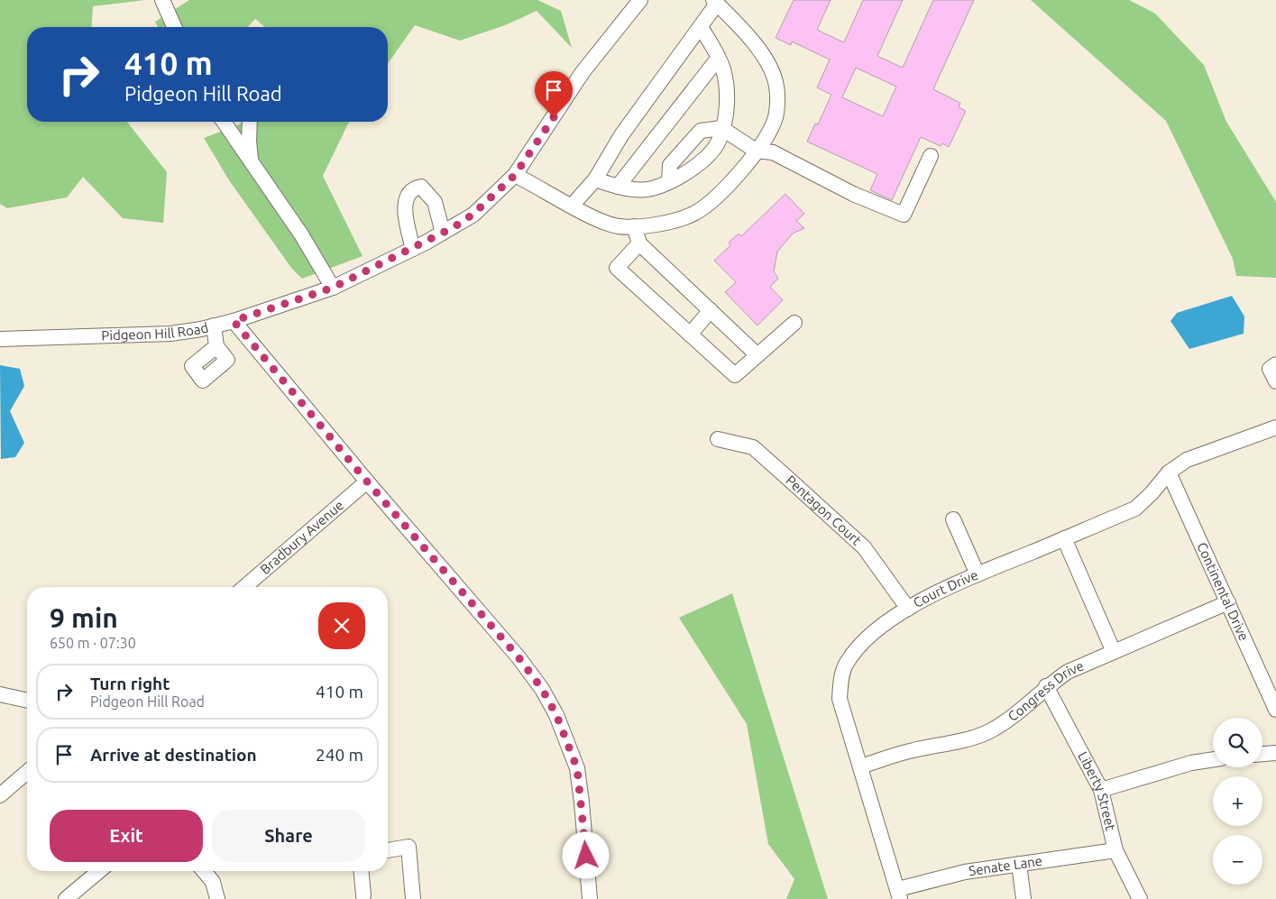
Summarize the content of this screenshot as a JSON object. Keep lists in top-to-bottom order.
{
  "streets": {
    "street": [
      "Pidgeon Hill Road",
      "Pentagon Court",
      "Bradbury Avenue",
      "Court Drive",
      "Continental Drive",
      "Congress Drive",
      "Liberty Street",
      "Senate Lane"
    ]
  },
  "crossings": [
    ["Pentagon Court", "Court Drive"],
    ["Court Drive", "Continental Drive"],
    ["Court Drive", "Congress Drive"],
    ["Court Drive", "Senate Lane"],
    ["Continental Drive", "Congress Drive"],
    ["Congress Drive", "Liberty Street"],
    ["Liberty Street", "Senate Lane"]
  ],
  "page": {
    "turn": ["410 m", "Pidgeon Hill Road"],
    "heading": ["9 min", "650 m · 07:30"],
    "list": [
      {
        "name": "Turn right",
        "note": "Pidgeon Hill Road",
        "value": "410 m"
      },
      {
        "name": "Arrive at destination",
        "value": "240 m"
      }
    ],
    "map_buttons": ["+", "−"],
    "buttons": ["Exit", "Share"]
  }
}
